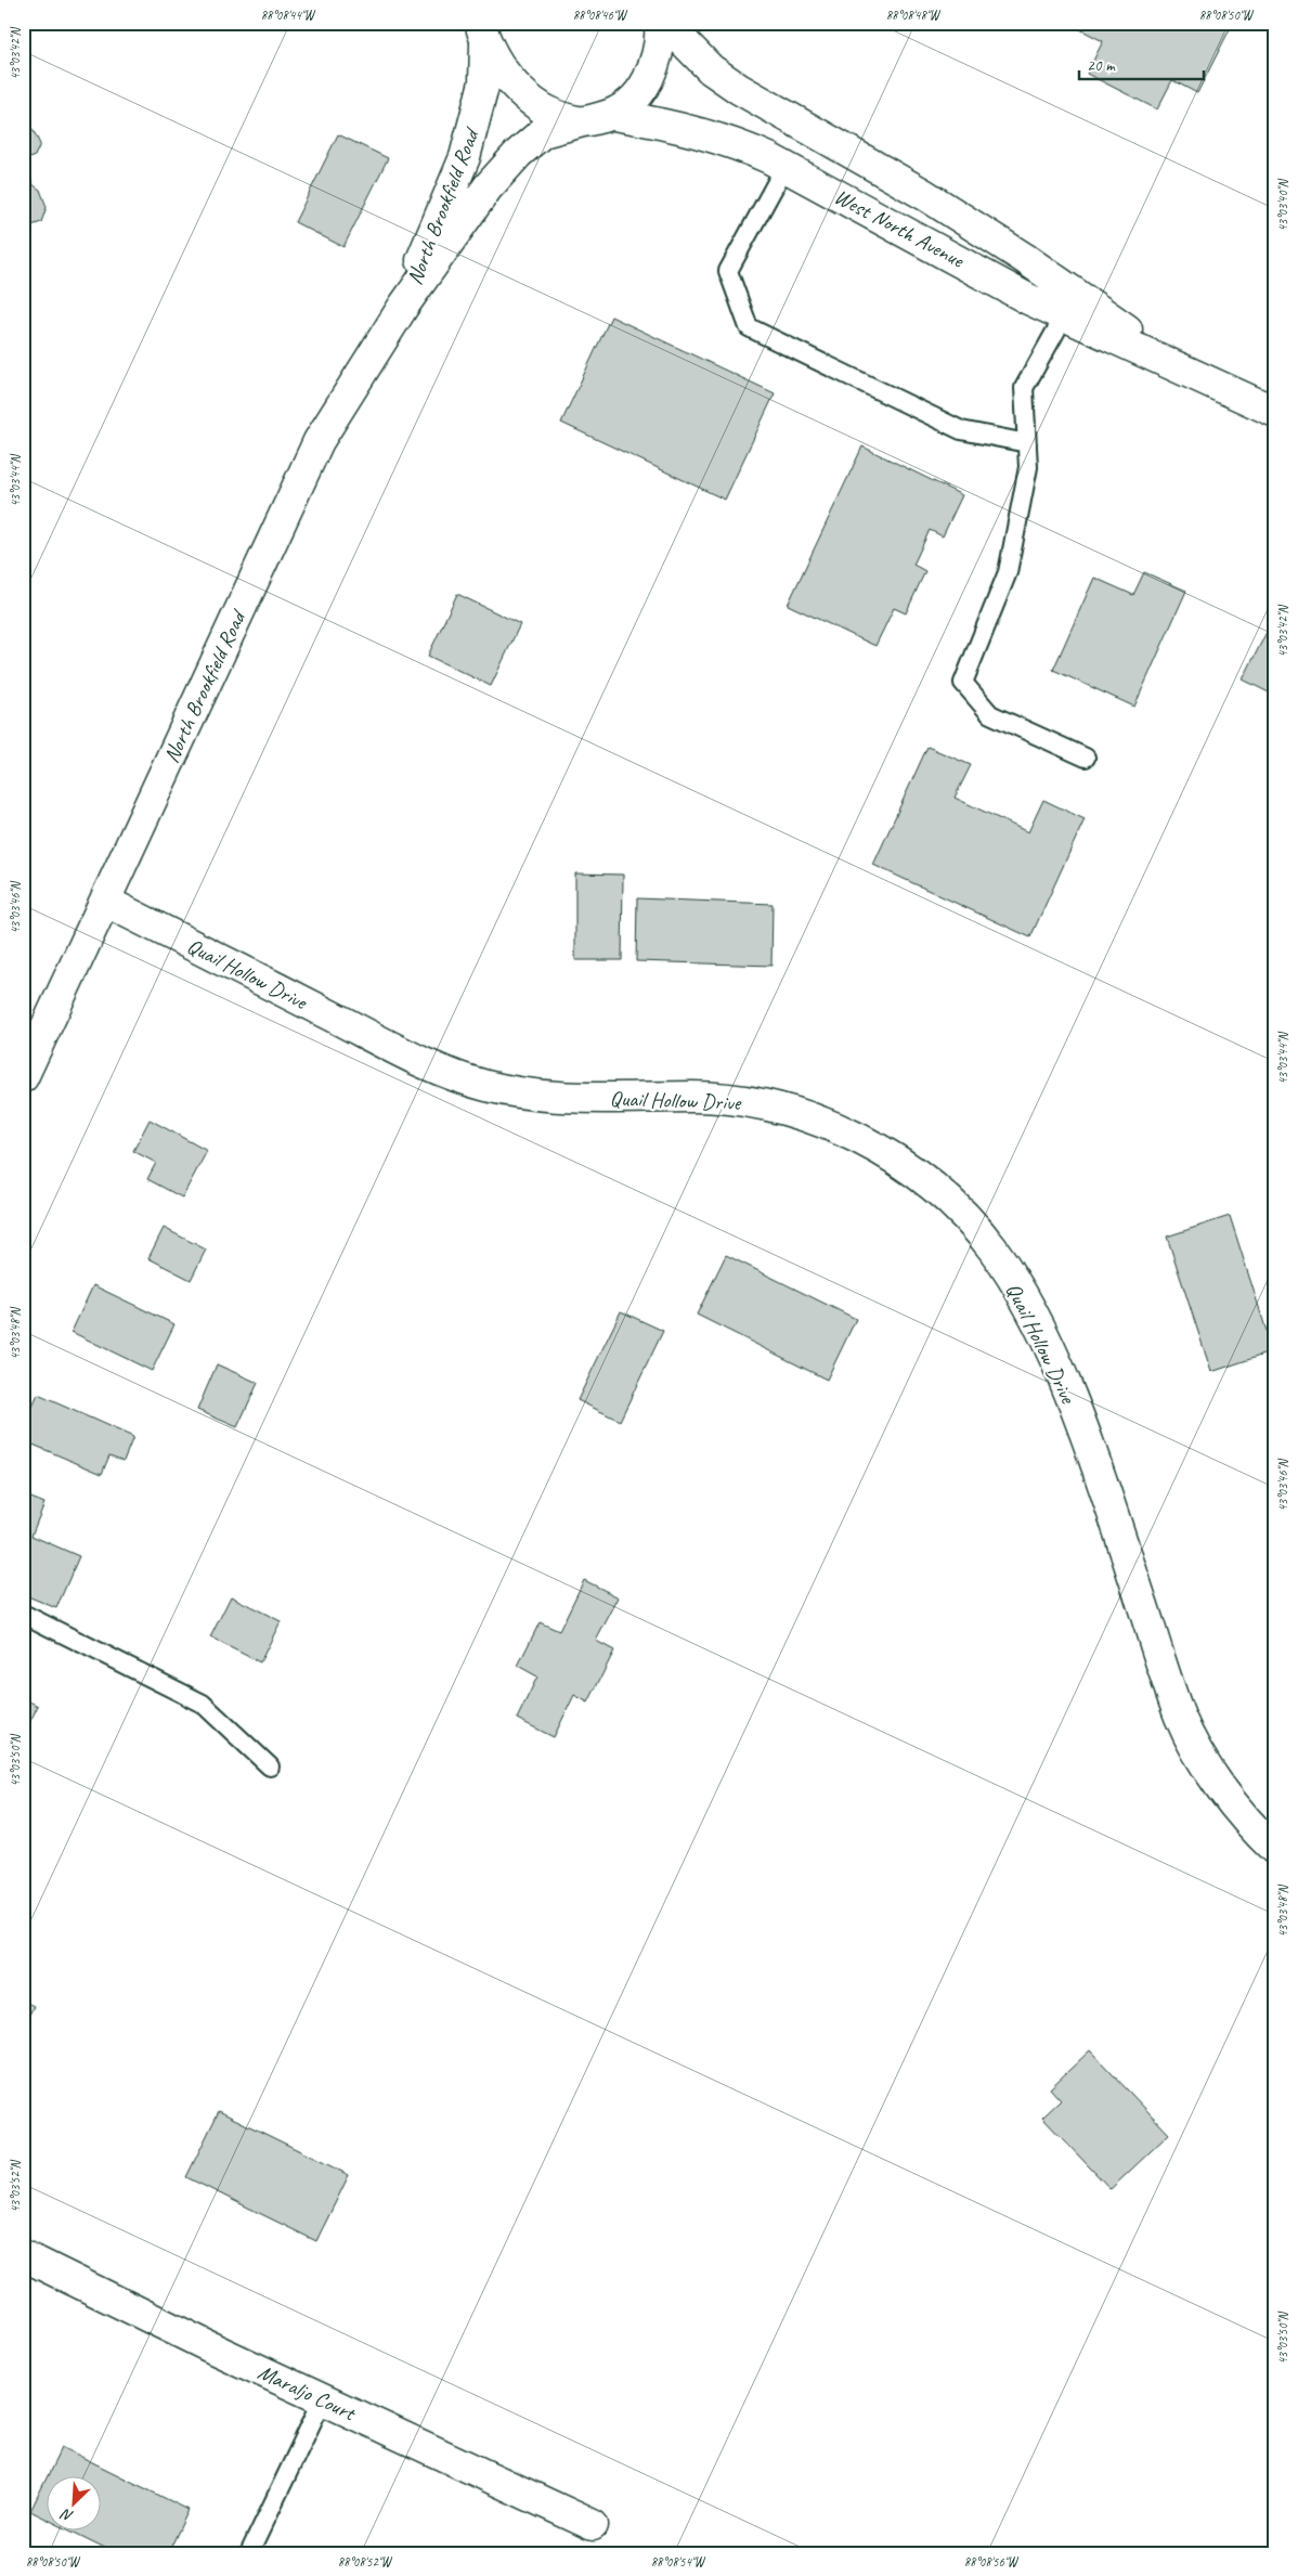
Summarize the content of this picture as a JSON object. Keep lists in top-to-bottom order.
{
  "streets": {
    "street": [
      "North Brookfield Road",
      "West North Avenue",
      "Quail Hollow Drive",
      "Maraljo Court"
    ]
  },
  "crossings": [
    ["North Brookfield Road", "West North Avenue"],
    ["North Brookfield Road", "Quail Hollow Drive"]
  ],
  "scale_bar": "20 m",
  "north": "bottom left",
  "coordinates": [
    "88°08'44\"W",
    "88°08'46\"W",
    "88°08'48\"W",
    "88°08'50\"W",
    "43°03'42\"N",
    "43°03'40\"N",
    "43°03'44\"N",
    "43°03'46\"N",
    "43°03'48\"N",
    "43°03'50\"N",
    "43°03'52\"N",
    "88°08'52\"W",
    "88°08'54\"W",
    "88°08'56\"W"
  ]
}
